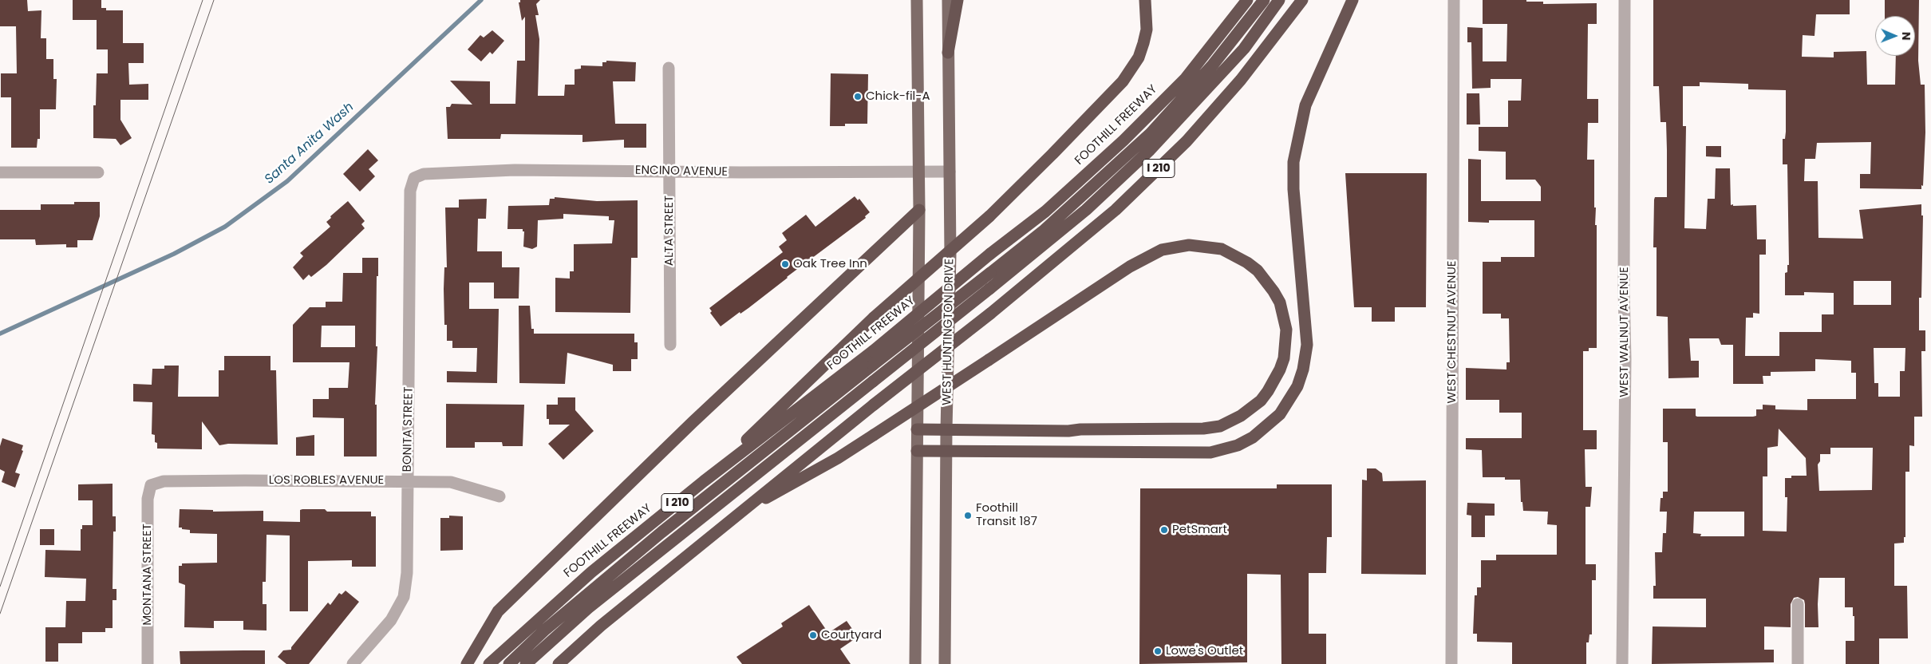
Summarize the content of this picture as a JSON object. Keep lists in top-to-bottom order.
{
  "streets": {
    "highway": ["FOOTHILL FREEWAY", "I 210"],
    "main road": ["WEST HUNTINGTON DRIVE"],
    "street": [
      "ENCINO AVENUE",
      "ALTA STREET",
      "WEST CHESTNUT AVENUE",
      "WEST WALNUT AVENUE",
      "BONITA STREET",
      "LOS ROBLES AVENUE",
      "MONTANA STREET"
    ]
  },
  "crossings": [
    ["ENCINO AVENUE", "ALTA STREET"],
    ["ENCINO AVENUE", "WEST HUNTINGTON DRIVE"],
    ["ENCINO AVENUE", "BONITA STREET"],
    ["BONITA STREET", "LOS ROBLES AVENUE"],
    ["LOS ROBLES AVENUE", "MONTANA STREET"]
  ],
  "water": ["Santa Anita Wash"],
  "places": [
    "Chick-fil-A",
    "Oak Tree Inn",
    "Foothill Transit 187",
    "PetSmart",
    "Courtyard",
    "Lowe's Outlet"
  ],
  "north": "right"
}
